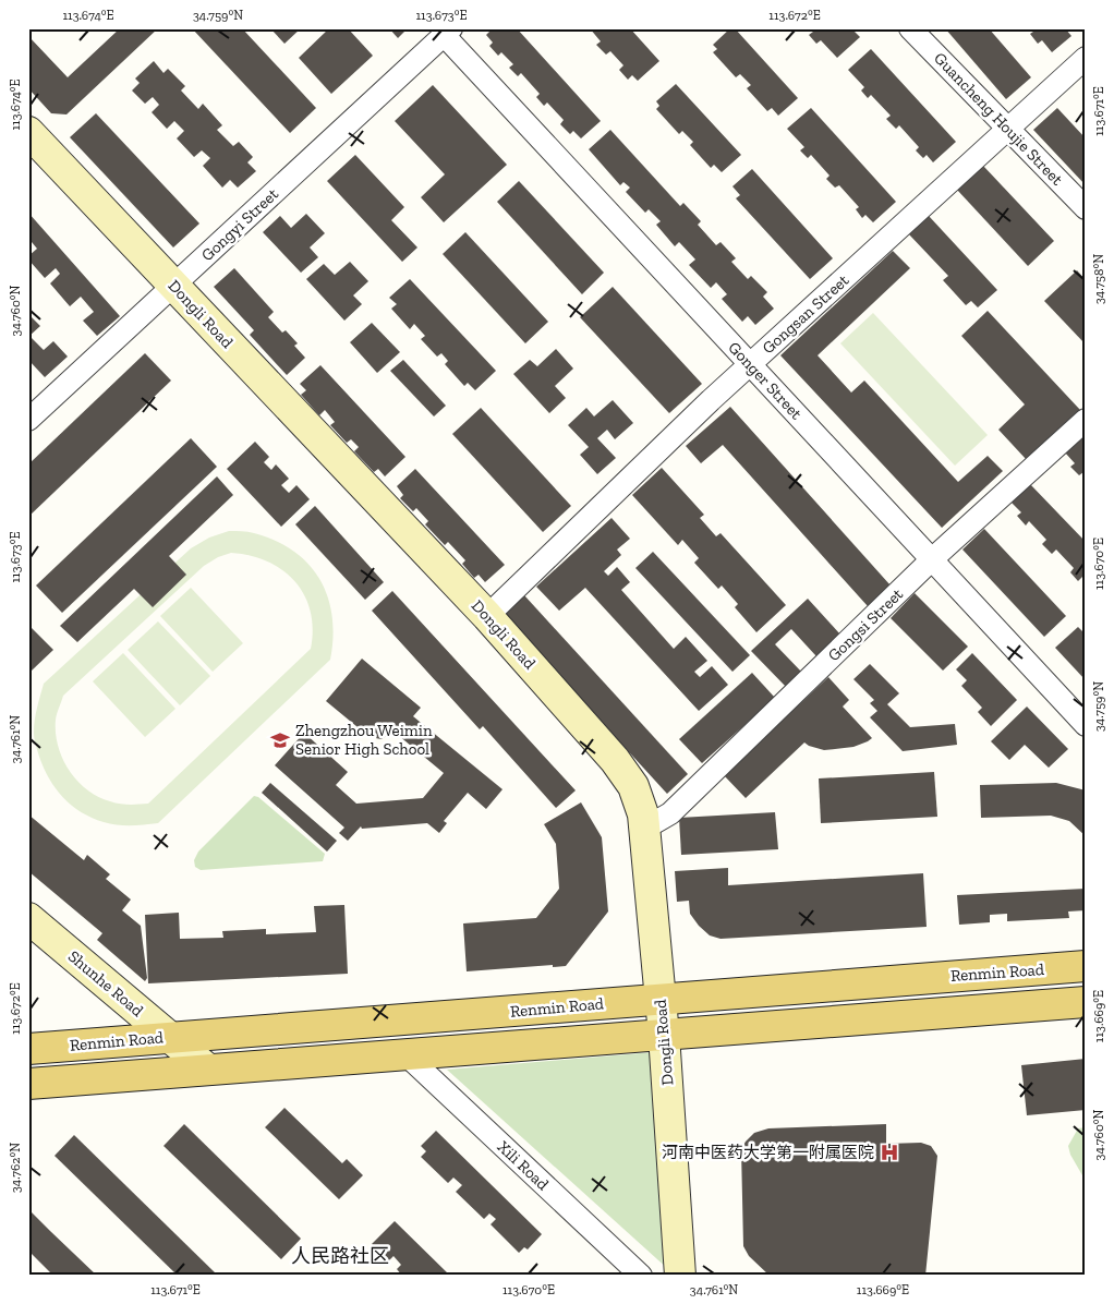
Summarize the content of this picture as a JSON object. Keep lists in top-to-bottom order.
{
  "streets": {
    "main road": ["Renmin Road"],
    "street": [
      "Guancheng Houjie Street",
      "Gongyi Street",
      "Dongli Road",
      "Gongsan Street",
      "Gonger Street",
      "Gongsi Street",
      "Shunhe Road",
      "Xili Road"
    ]
  },
  "crossings": [
    ["Guancheng Houjie Street", "Gongsan Street"],
    ["Gongyi Street", "Dongli Road"],
    ["Gongyi Street", "Gonger Street"],
    ["Dongli Road", "Gongsan Street"],
    ["Dongli Road", "Gongsi Street"],
    ["Dongli Road", "Renmin Road"],
    ["Gongsan Street", "Gonger Street"],
    ["Gonger Street", "Gongsi Street"],
    ["Renmin Road", "Shunhe Road"]
  ],
  "districts": ["人民路社区"],
  "places": {
    "school or university": ["Zhengzhou Weimin Senior High School"],
    "hospital": ["河南中医药大学第一附属医院"]
  },
  "coordinates": [
    "113.674°E",
    "34.759°N",
    "113.673°E",
    "113.672°E",
    "113.671°E",
    "34.758°N",
    "34.760°N",
    "113.670°E",
    "34.761°N",
    "113.669°E",
    "34.762°N"
  ]
}
